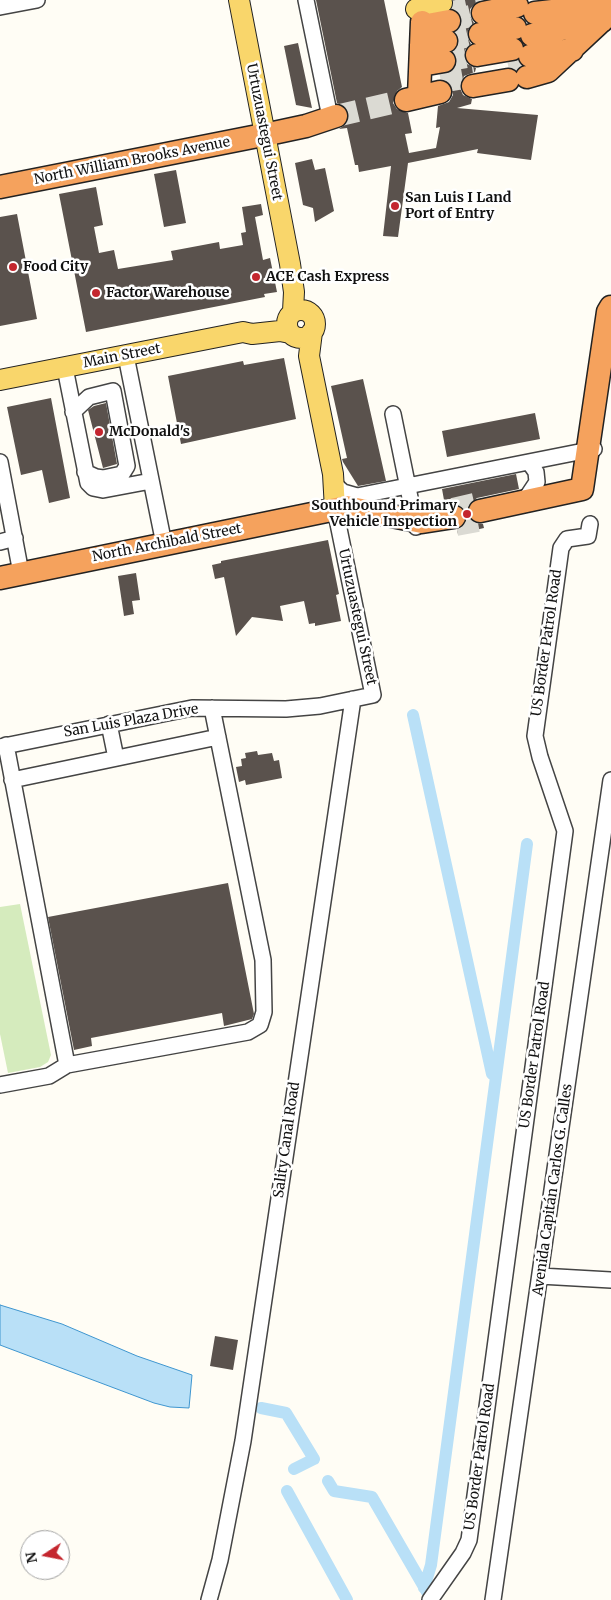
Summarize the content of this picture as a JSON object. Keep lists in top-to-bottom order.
{
  "streets": {
    "highway": ["North William Brooks Avenue", "North Archibald Street"],
    "main road": ["Urtuzuastegui Street", "Main Street"],
    "street": [
      "US Border Patrol Road",
      "San Luis Plaza Drive",
      "Sality Canal Road",
      "Avenida Capitán Carlos G. Calles"
    ]
  },
  "crossings": [
    ["Urtuzuastegui Street", "North William Brooks Avenue"],
    ["Urtuzuastegui Street", "Main Street"],
    ["Urtuzuastegui Street", "North Archibald Street"],
    ["Urtuzuastegui Street", "San Luis Plaza Drive"],
    ["Urtuzuastegui Street", "Sality Canal Road"],
    ["San Luis Plaza Drive", "Sality Canal Road"]
  ],
  "places": [
    "San Luis I Land Port of Entry",
    "Food City",
    "ACE Cash Express",
    "Factor Warehouse",
    "McDonald's",
    "Southbound Primary Vehicle Inspection"
  ],
  "north": "left"
}
